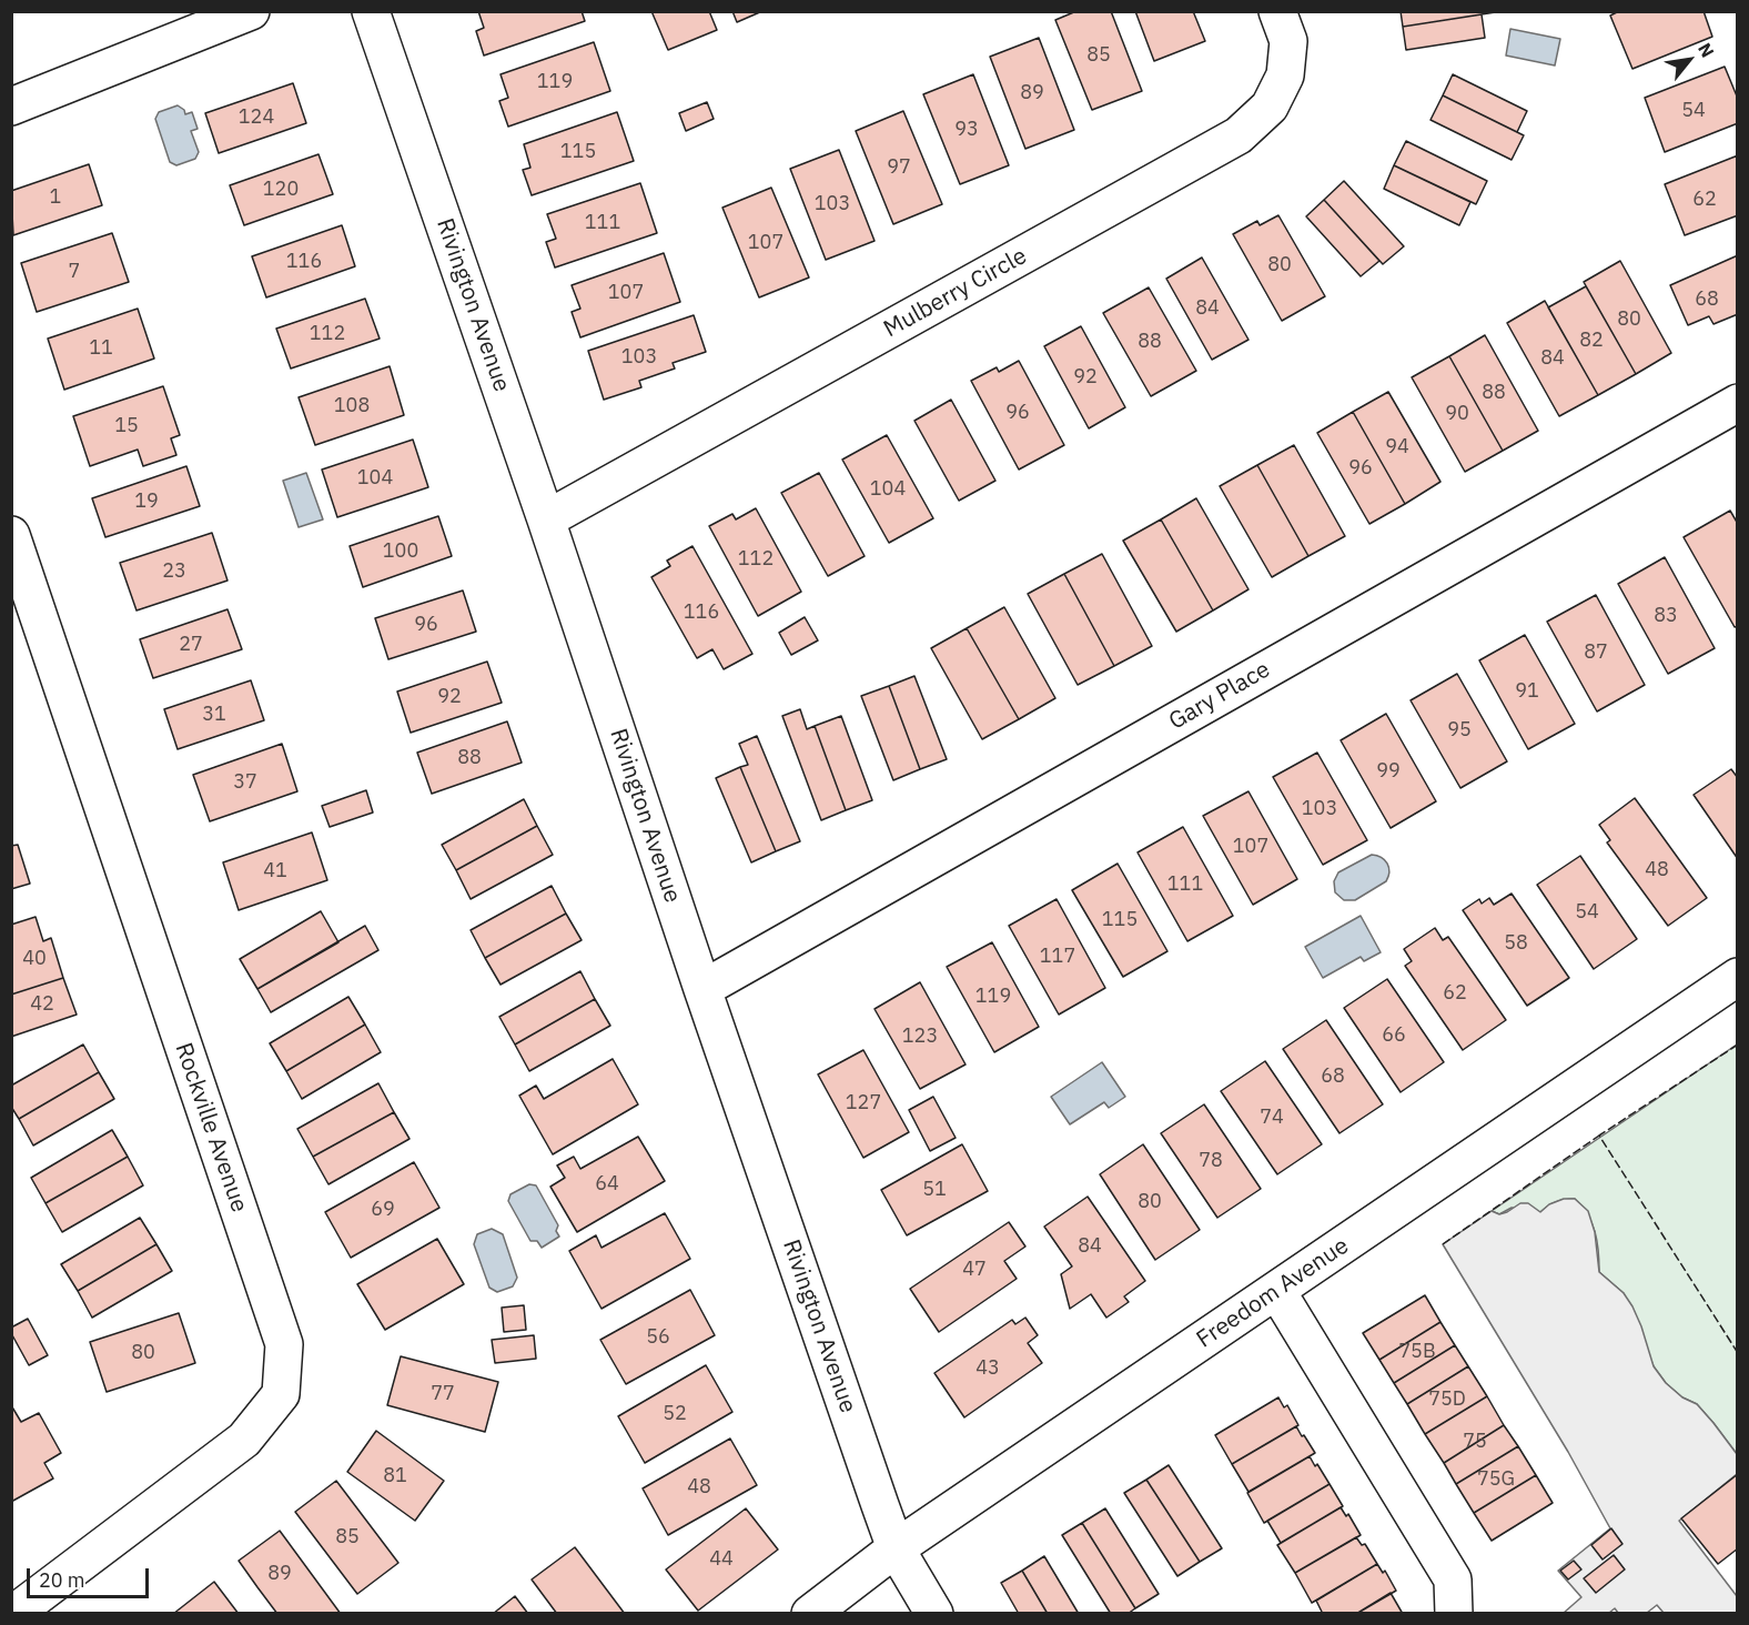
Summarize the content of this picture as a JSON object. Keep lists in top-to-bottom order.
{
  "streets": {
    "street": [
      "Mulberry Circle",
      "Rivington Avenue",
      "Gary Place",
      "Rockville Avenue",
      "Freedom Avenue"
    ]
  },
  "crossings": [
    ["Mulberry Circle", "Rivington Avenue"],
    ["Rivington Avenue", "Gary Place"],
    ["Rivington Avenue", "Freedom Avenue"]
  ],
  "house_numbers": [
    "85",
    "119",
    "89",
    "54",
    "124",
    "93",
    "115",
    "97",
    "120",
    "1",
    "62",
    "103",
    "111",
    "107",
    "116",
    "80",
    "7",
    "107",
    "68",
    "84",
    "80",
    "112",
    "82",
    "88",
    "11",
    "103",
    "84",
    "92",
    "88",
    "108",
    "96",
    "90",
    "15",
    "94",
    "96",
    "104",
    "104",
    "19",
    "100",
    "112",
    "23",
    "116",
    "83",
    "96",
    "27",
    "87",
    "91",
    "92",
    "31",
    "95",
    "88",
    "99",
    "37",
    "103",
    "107",
    "48",
    "41",
    "111",
    "54",
    "115",
    "58",
    "117",
    "40",
    "62",
    "119",
    "42",
    "66",
    "123",
    "68",
    "127",
    "74",
    "78",
    "64",
    "51",
    "80",
    "69",
    "84",
    "47",
    "56",
    "75B",
    "80",
    "43",
    "77",
    "75D",
    "52",
    "75",
    "81",
    "75G",
    "48",
    "85",
    "44",
    "89"
  ],
  "scale_bar": "20 m",
  "north": "top right"
}
